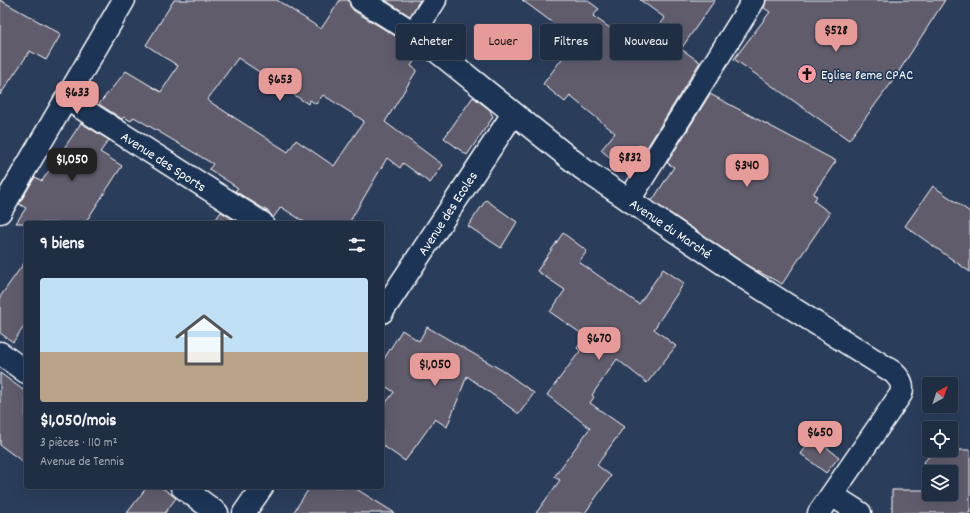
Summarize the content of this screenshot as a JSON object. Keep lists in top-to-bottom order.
{
  "streets": {
    "street": ["Avenue des Sports", "Avenue des Ecoles", "Avenue du Marché"]
  },
  "crossings": [
    ["Avenue des Ecoles", "Avenue du Marché"]
  ],
  "places": {
    "church": ["Eglise 8eme CPAC"]
  },
  "north": "top right",
  "page": {
    "price": [
      "$528",
      "$653",
      "$633",
      "$832",
      "$1,050",
      "$340",
      "$670",
      "$1,050",
      "$650"
    ],
    "chip": [
      "Acheter",
      "Louer",
      "Filtres",
      "Nouveau"
    ],
    "heading": "9 biens",
    "list": [
      {
        "name": "$1,050/mois",
        "note": "3 pièces · 110 m² · Avenue de Tennis"
      }
    ]
  }
}
